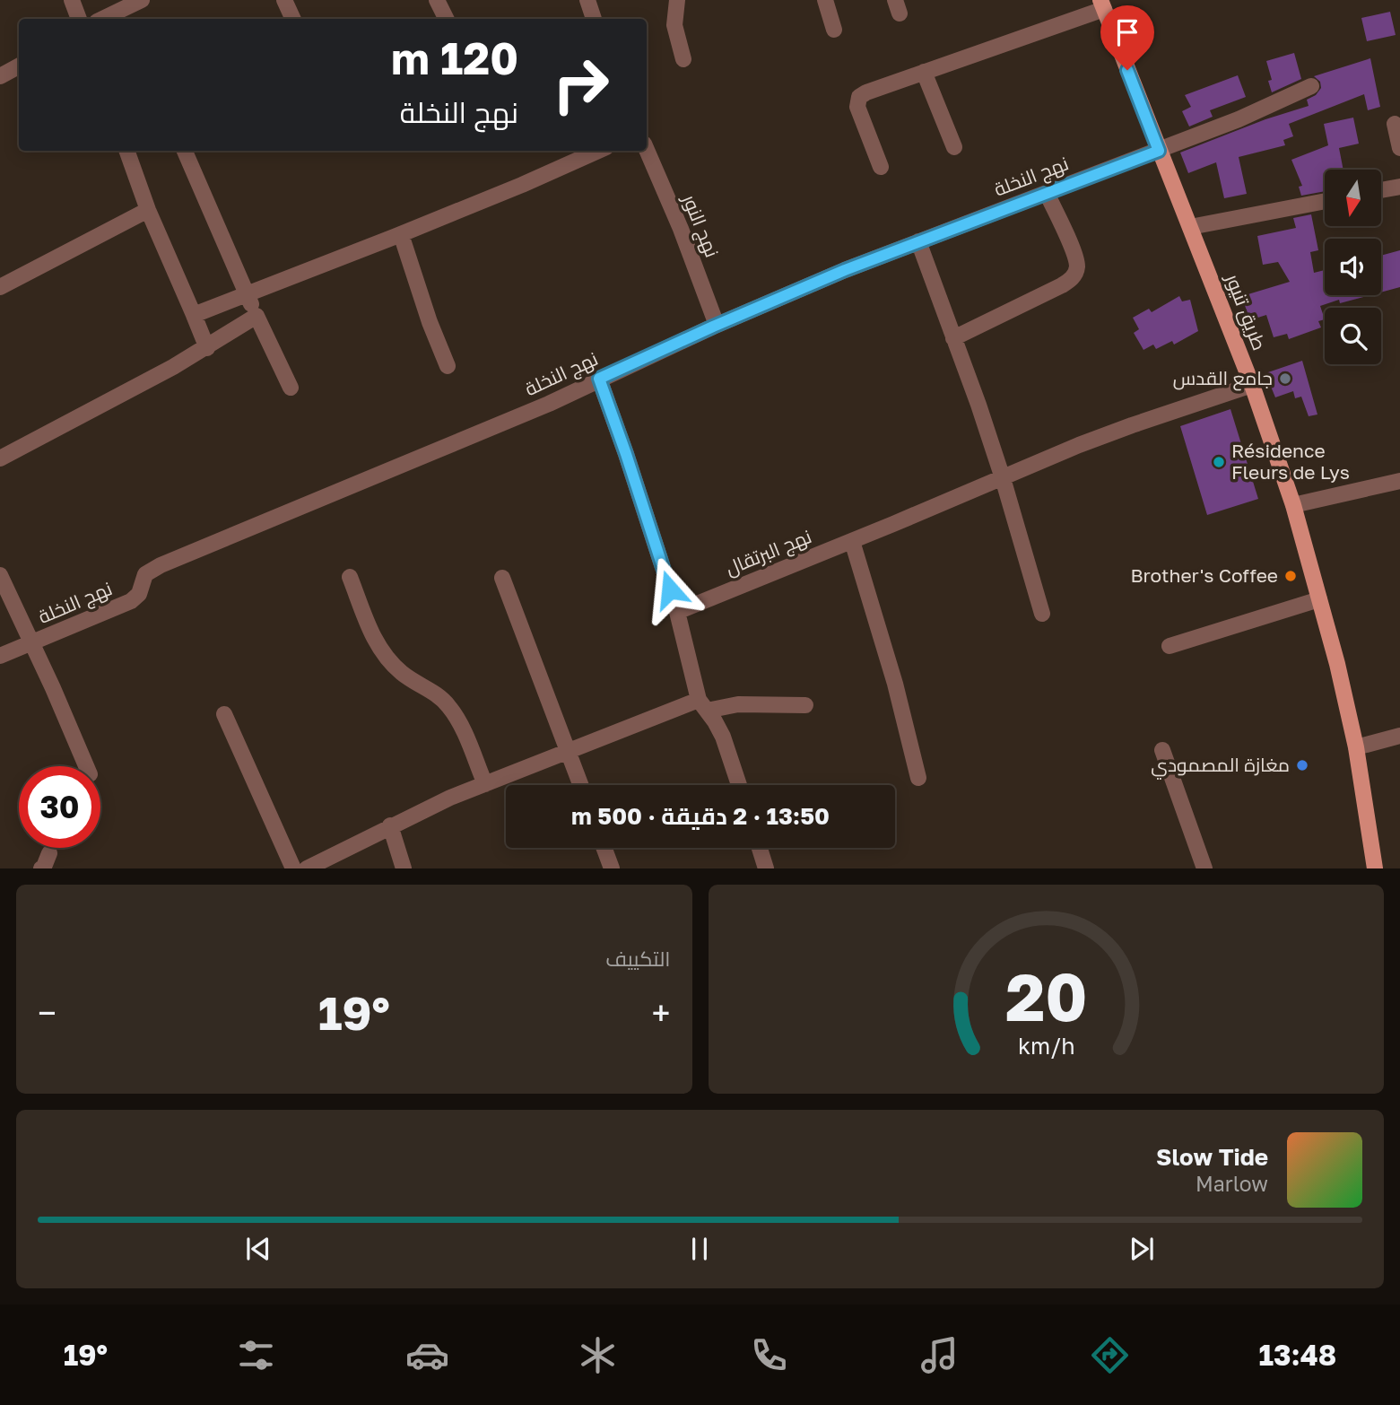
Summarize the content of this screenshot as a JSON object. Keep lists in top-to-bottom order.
{
  "streets": {
    "main road": ["طريق تنيور"],
    "street": ["نهج النخلة", "نهج النور", "نهج البرتقال"]
  },
  "crossings": [
    ["نهج النخلة", "نهج النور"],
    ["نهج النخلة", "طريق تنيور"],
    ["طريق تنيور", "نهج البرتقال"]
  ],
  "places": [
    "جامع القدس",
    "Résidence Fleurs de Lys",
    "Brother's Coffee",
    "مغازة المصمودي"
  ],
  "north": "bottom",
  "page": {
    "turn": ["120 m", "نهج النخلة"],
    "limit": "30",
    "trip": "13:50 · 2 دقيقة · 500 m",
    "tile": "التكييف",
    "heat": ["−", "19°", "+"],
    "song": ["Slow Tide", "Marlow"],
    "tabs": ["13:48", "19°"],
    "gauge": ["20", "km/h"]
  }
}
